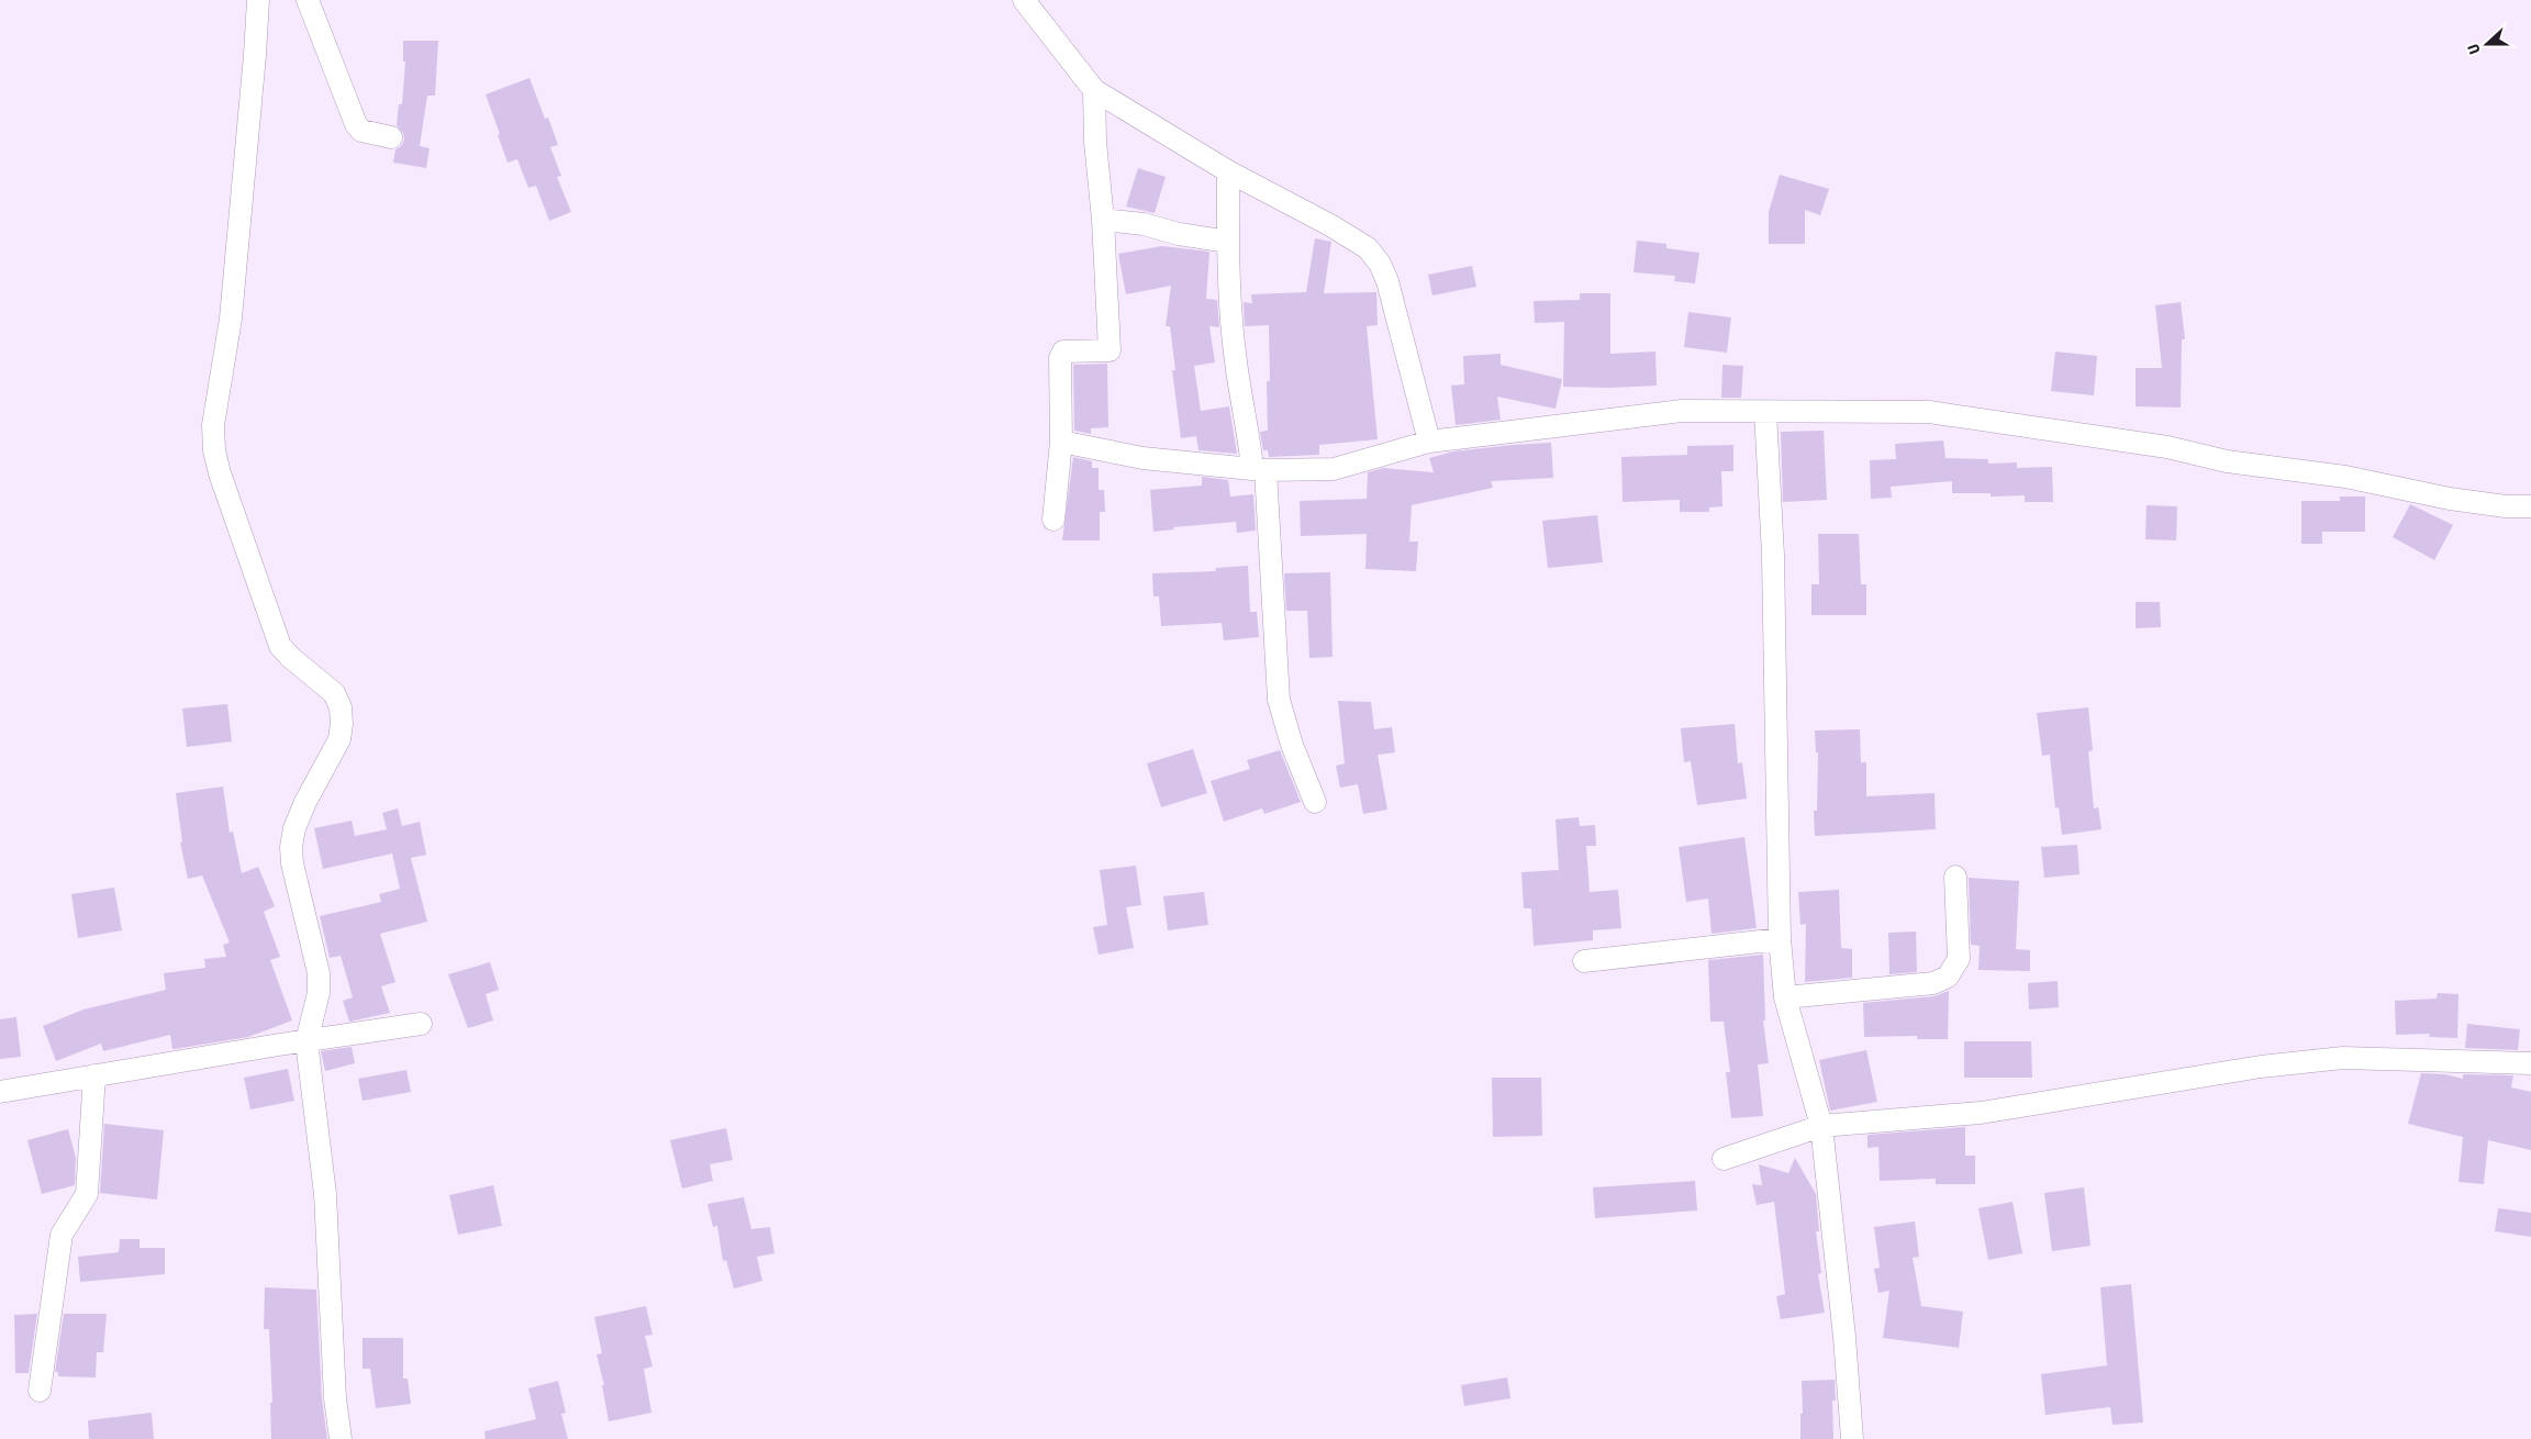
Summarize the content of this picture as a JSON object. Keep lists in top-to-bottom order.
{
  "north": "left"
}
